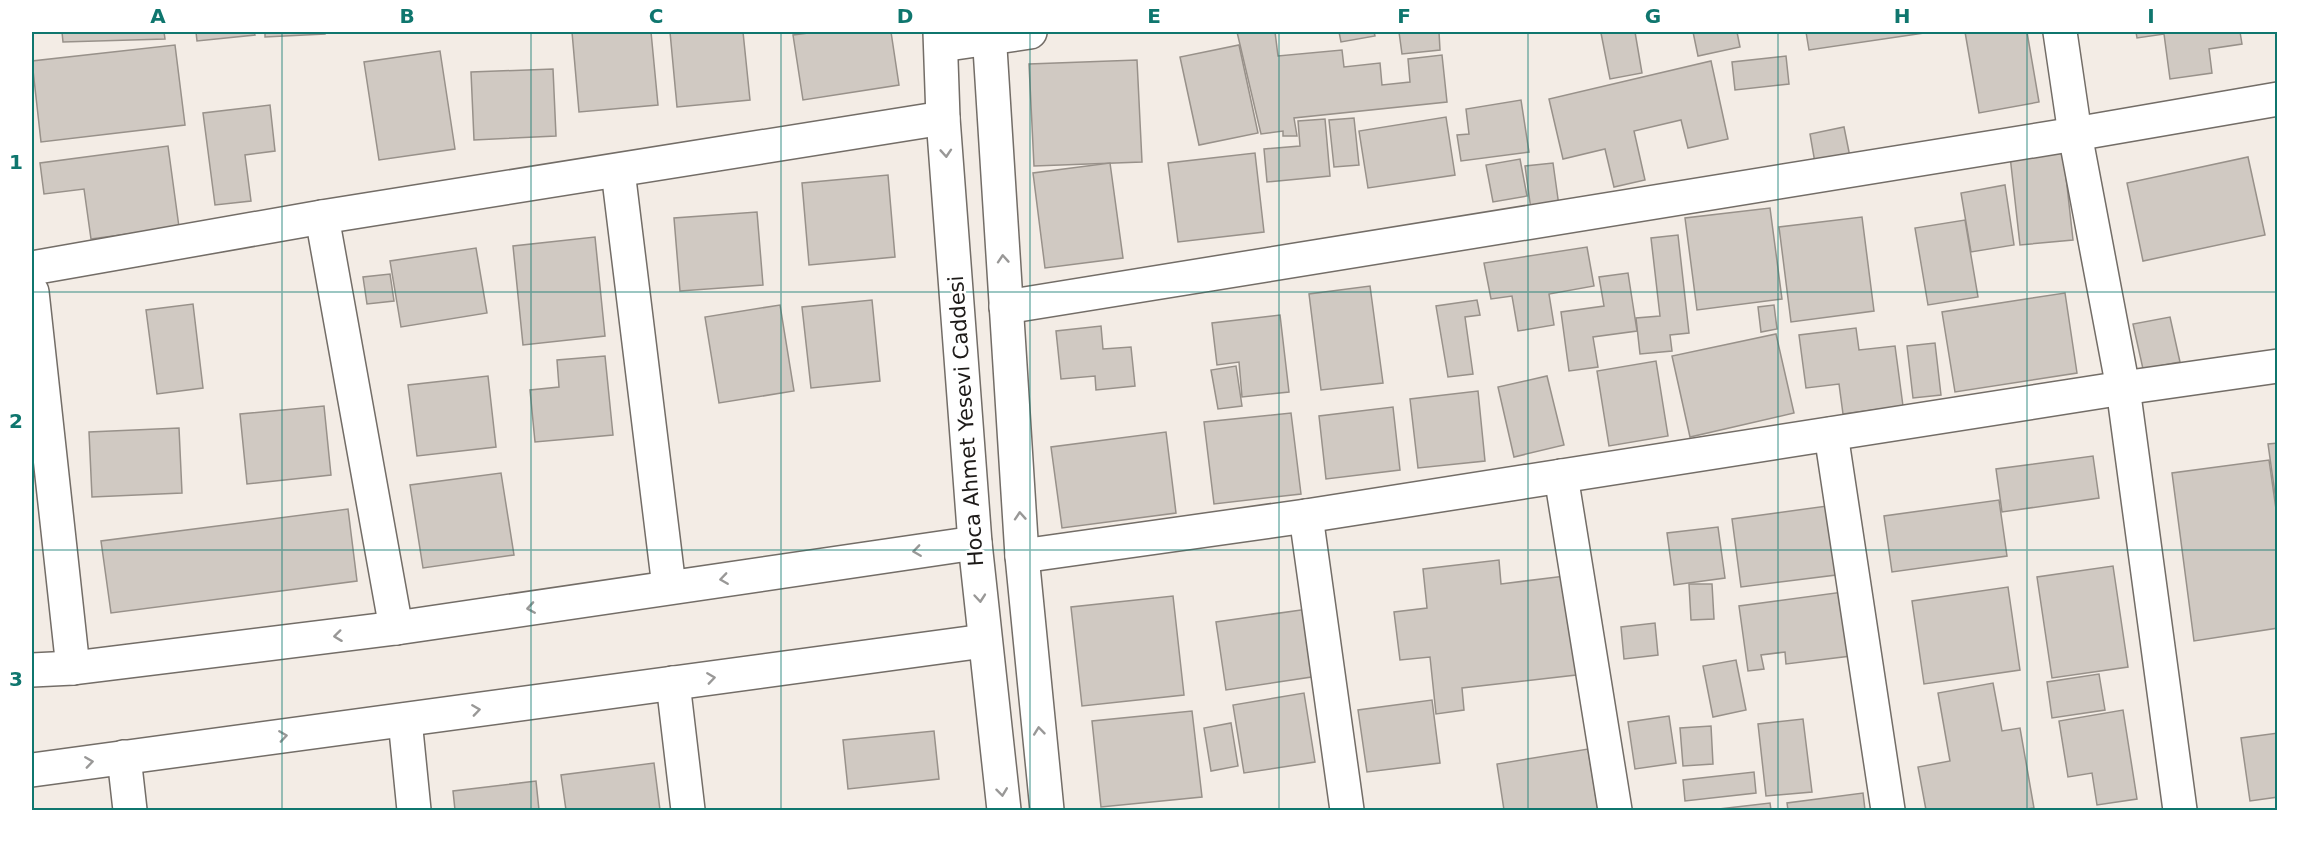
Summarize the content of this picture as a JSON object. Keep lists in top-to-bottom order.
{
  "streets": {
    "street": ["Hoca Ahmet Yesevi Caddesi"]
  },
  "grid": {
    "columns": [
      "A",
      "B",
      "C",
      "D",
      "E",
      "F",
      "G",
      "H",
      "I"
    ],
    "rows": ["1", "2", "3"]
  }
}
